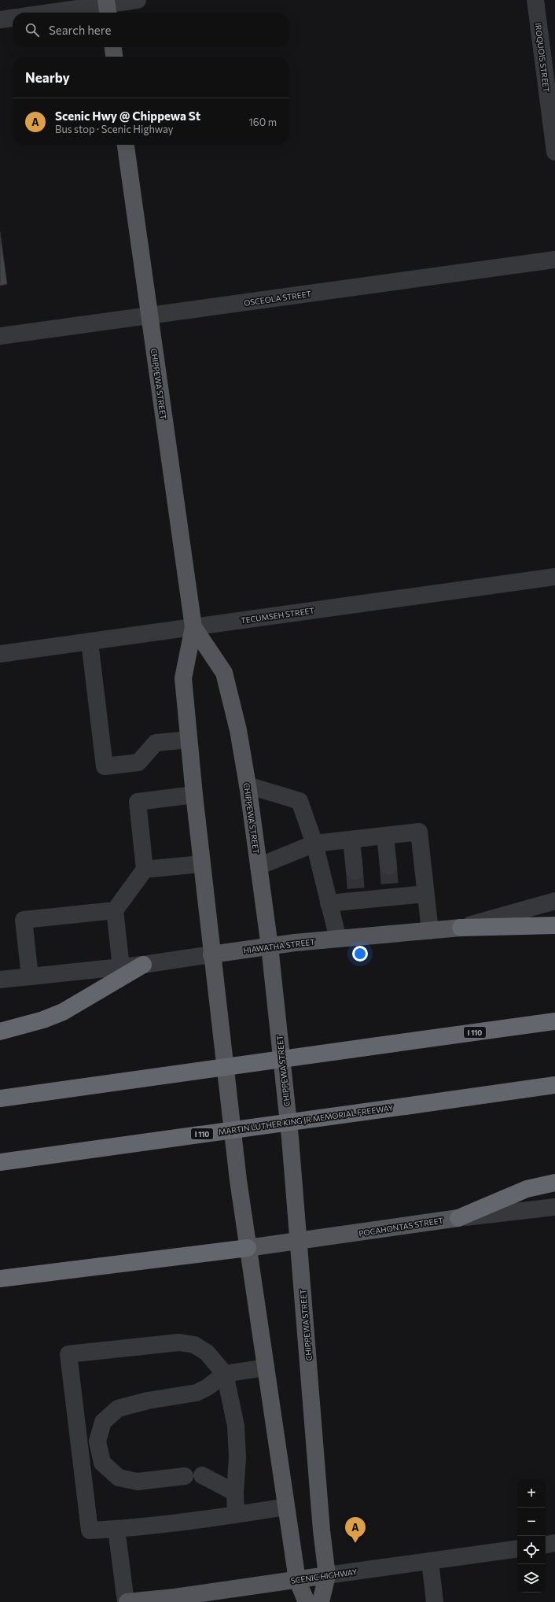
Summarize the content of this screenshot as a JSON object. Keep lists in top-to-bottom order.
{
  "streets": {
    "highway": ["I 110", "MARTIN LUTHER KING JR MEMORIAL FREEWAY"],
    "main road": [
      "CHIPPEWA STREET",
      "HIAWATHA STREET",
      "POCAHONTAS STREET",
      "SCENIC HIGHWAY"
    ],
    "street": ["IROQUOIS STREET", "OSCEOLA STREET", "TECUMSEH STREET"]
  },
  "crossings": [
    ["OSCEOLA STREET", "CHIPPEWA STREET"],
    ["CHIPPEWA STREET", "TECUMSEH STREET"],
    ["CHIPPEWA STREET", "HIAWATHA STREET"],
    ["CHIPPEWA STREET", "POCAHONTAS STREET"],
    ["CHIPPEWA STREET", "SCENIC HIGHWAY"]
  ],
  "page": {
    "search": "Search here",
    "heading": "Nearby",
    "list": [
      {
        "mark": "A",
        "name": "Scenic Hwy @ Chippewa St",
        "note": "Bus stop · Scenic Highway",
        "value": "160 m"
      }
    ],
    "map_buttons": ["+", "−"],
    "pins": "A"
  }
}
